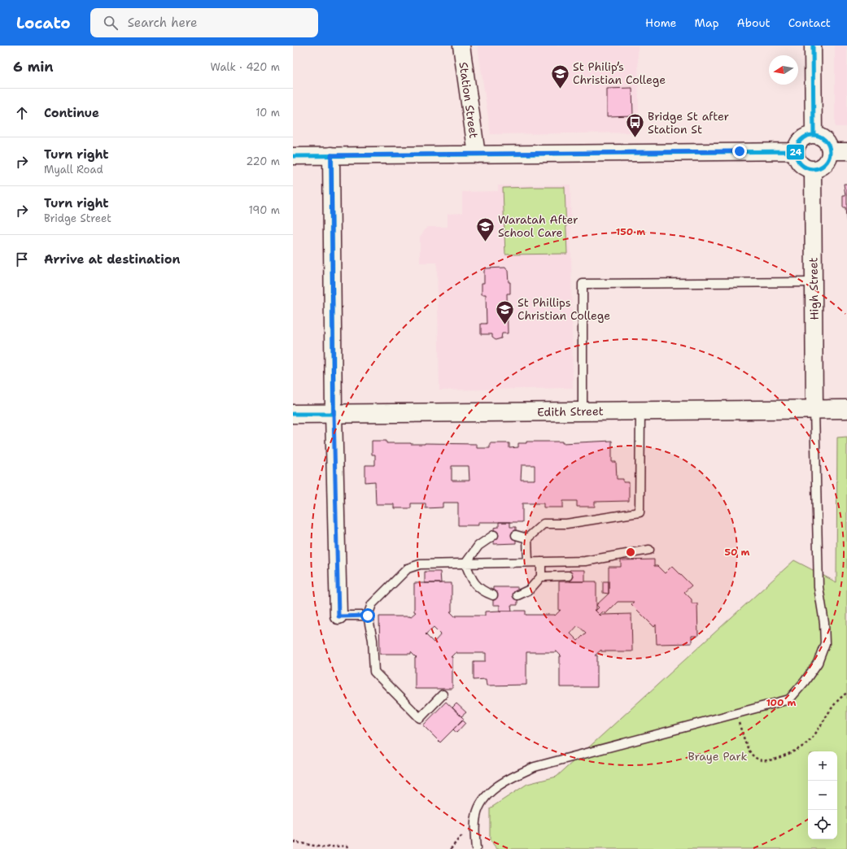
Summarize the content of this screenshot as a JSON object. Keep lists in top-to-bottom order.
{
  "streets": {
    "main road": ["Edith Street"],
    "street": ["Station Street", "High Street"]
  },
  "crossings": [
    ["High Street", "Edith Street"]
  ],
  "parks": ["Braye Park"],
  "places": {
    "school or university": ["St Philip’s Christian College", "Waratah After School Care", "St Phillips Christian College"],
    "bus stop": ["Bridge St after Station St"]
  },
  "lines": ["transit line 24"],
  "north": "left",
  "page": {
    "header": "Locato",
    "search": "Search here",
    "nav": [
      "Home",
      "Map",
      "About",
      "Contact"
    ],
    "heading": ["6 min", "Walk · 420 m"],
    "list": [
      ["Continue", "10 m"],
      ["Turn right", "Myall Road", "220 m"],
      ["Turn right", "Bridge Street", "190 m"],
      "Arrive at destination"
    ],
    "map_buttons": ["+", "−"]
  },
  "rings": ["150 m", "50 m", "100 m"]
}
